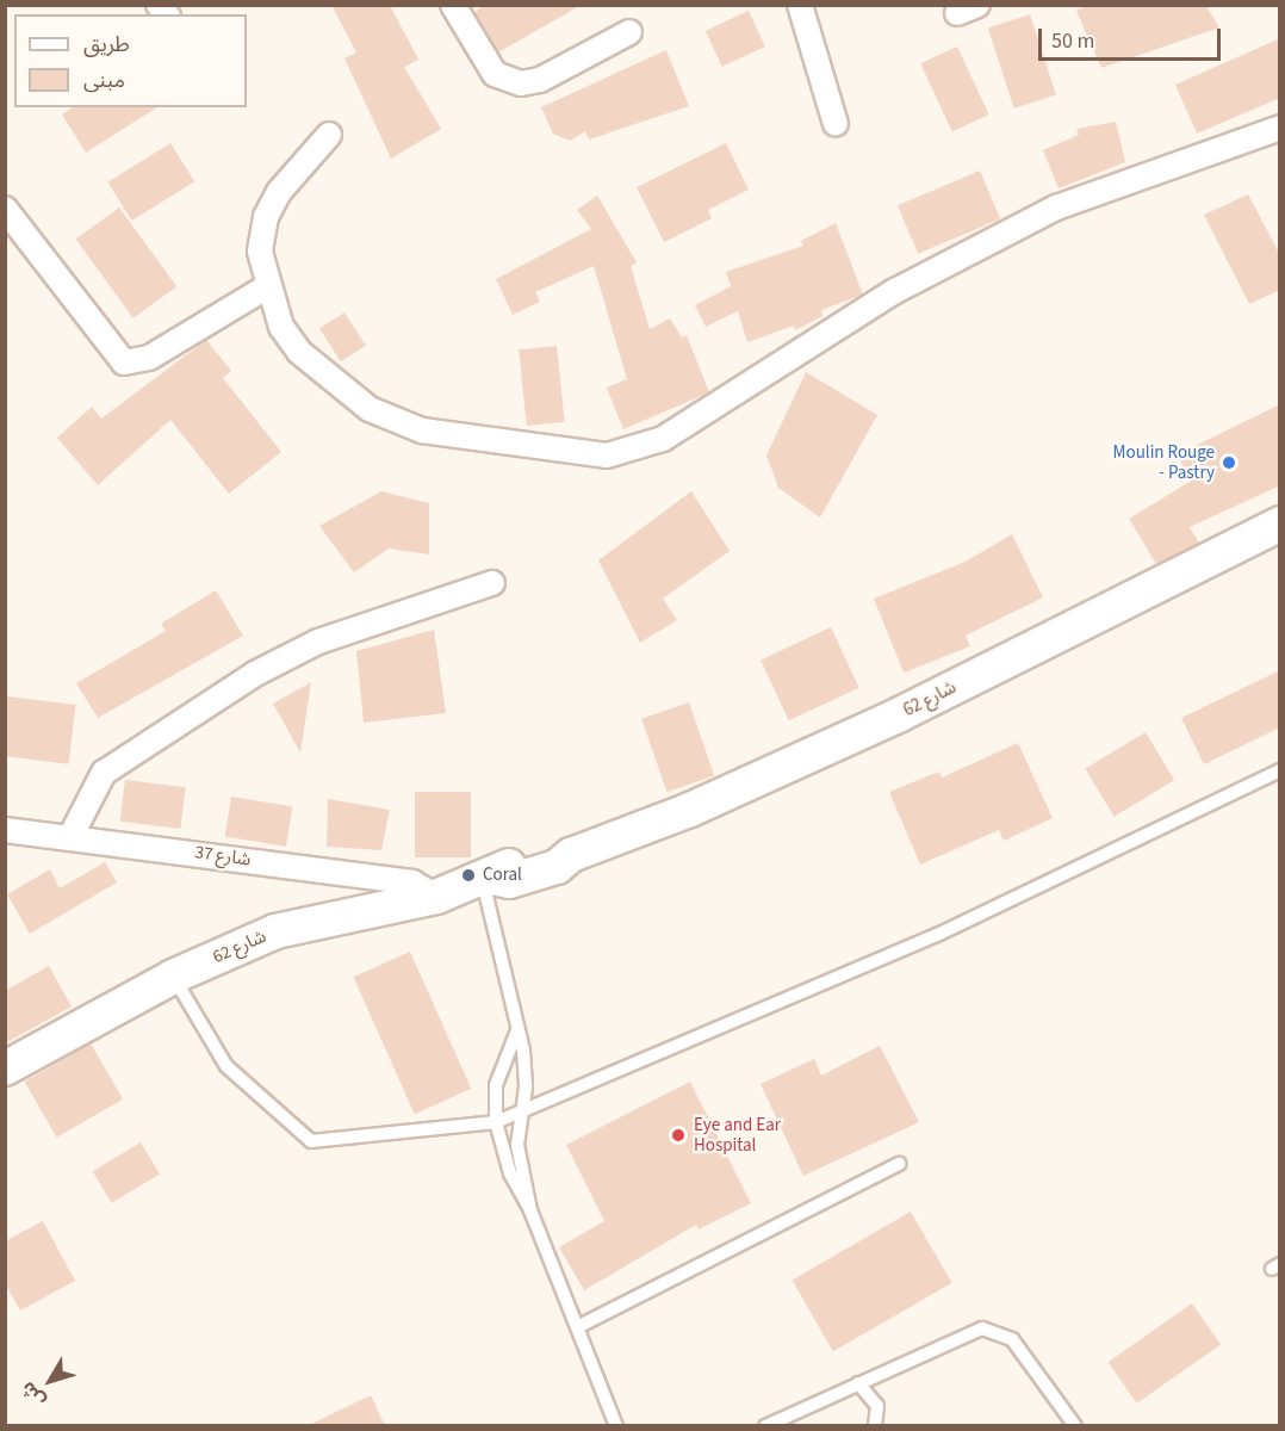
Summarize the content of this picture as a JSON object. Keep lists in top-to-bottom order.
{
  "streets": {
    "street": ["شارع 62", "شارع 37"]
  },
  "crossings": [
    ["شارع 62", "شارع 37"]
  ],
  "places": ["Moulin Rouge - Pastry", "Coral", "Eye and Ear Hospital"],
  "legend": ["طريق", "مبنى"],
  "scale_bar": "50 m",
  "north": "bottom left"
}
